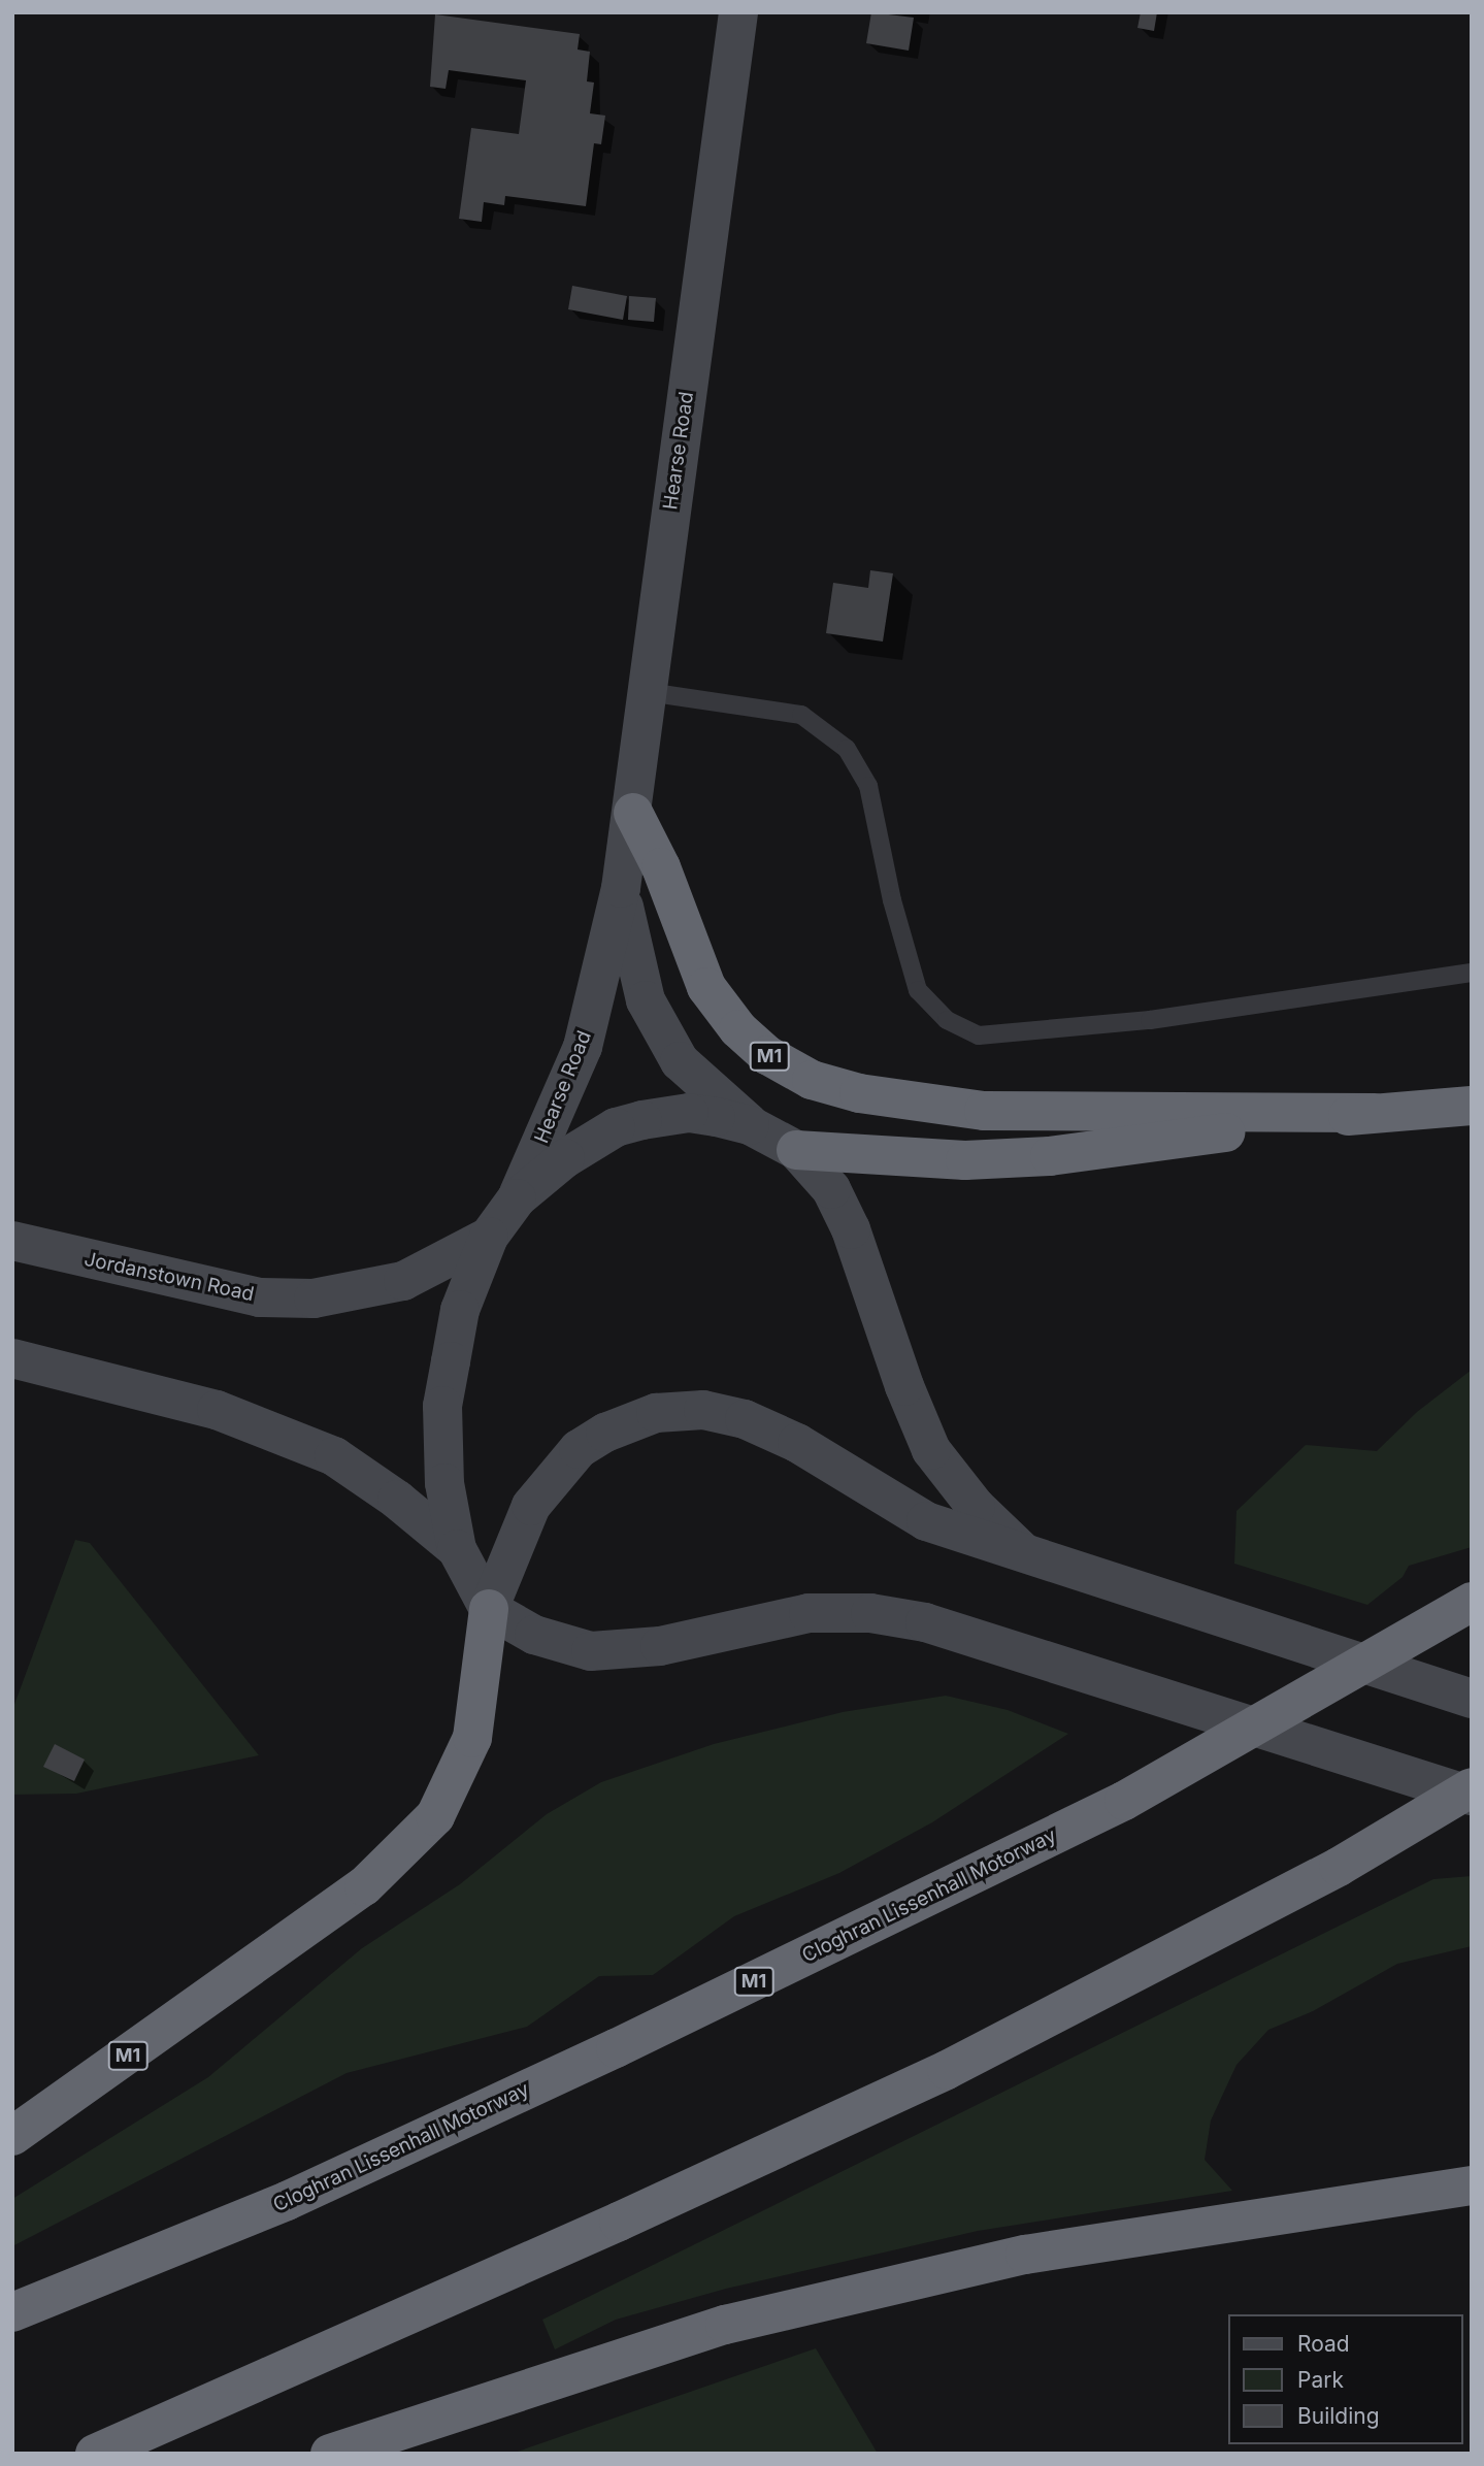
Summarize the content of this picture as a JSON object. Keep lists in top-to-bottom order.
{
  "streets": {
    "highway": ["M1", "Cloghran Lissenhall Motorway"],
    "main road": ["Hearse Road", "Jordanstown Road"]
  },
  "crossings": [
    ["Hearse Road", "M1"]
  ],
  "legend": ["Road", "Park", "Building"]
}
